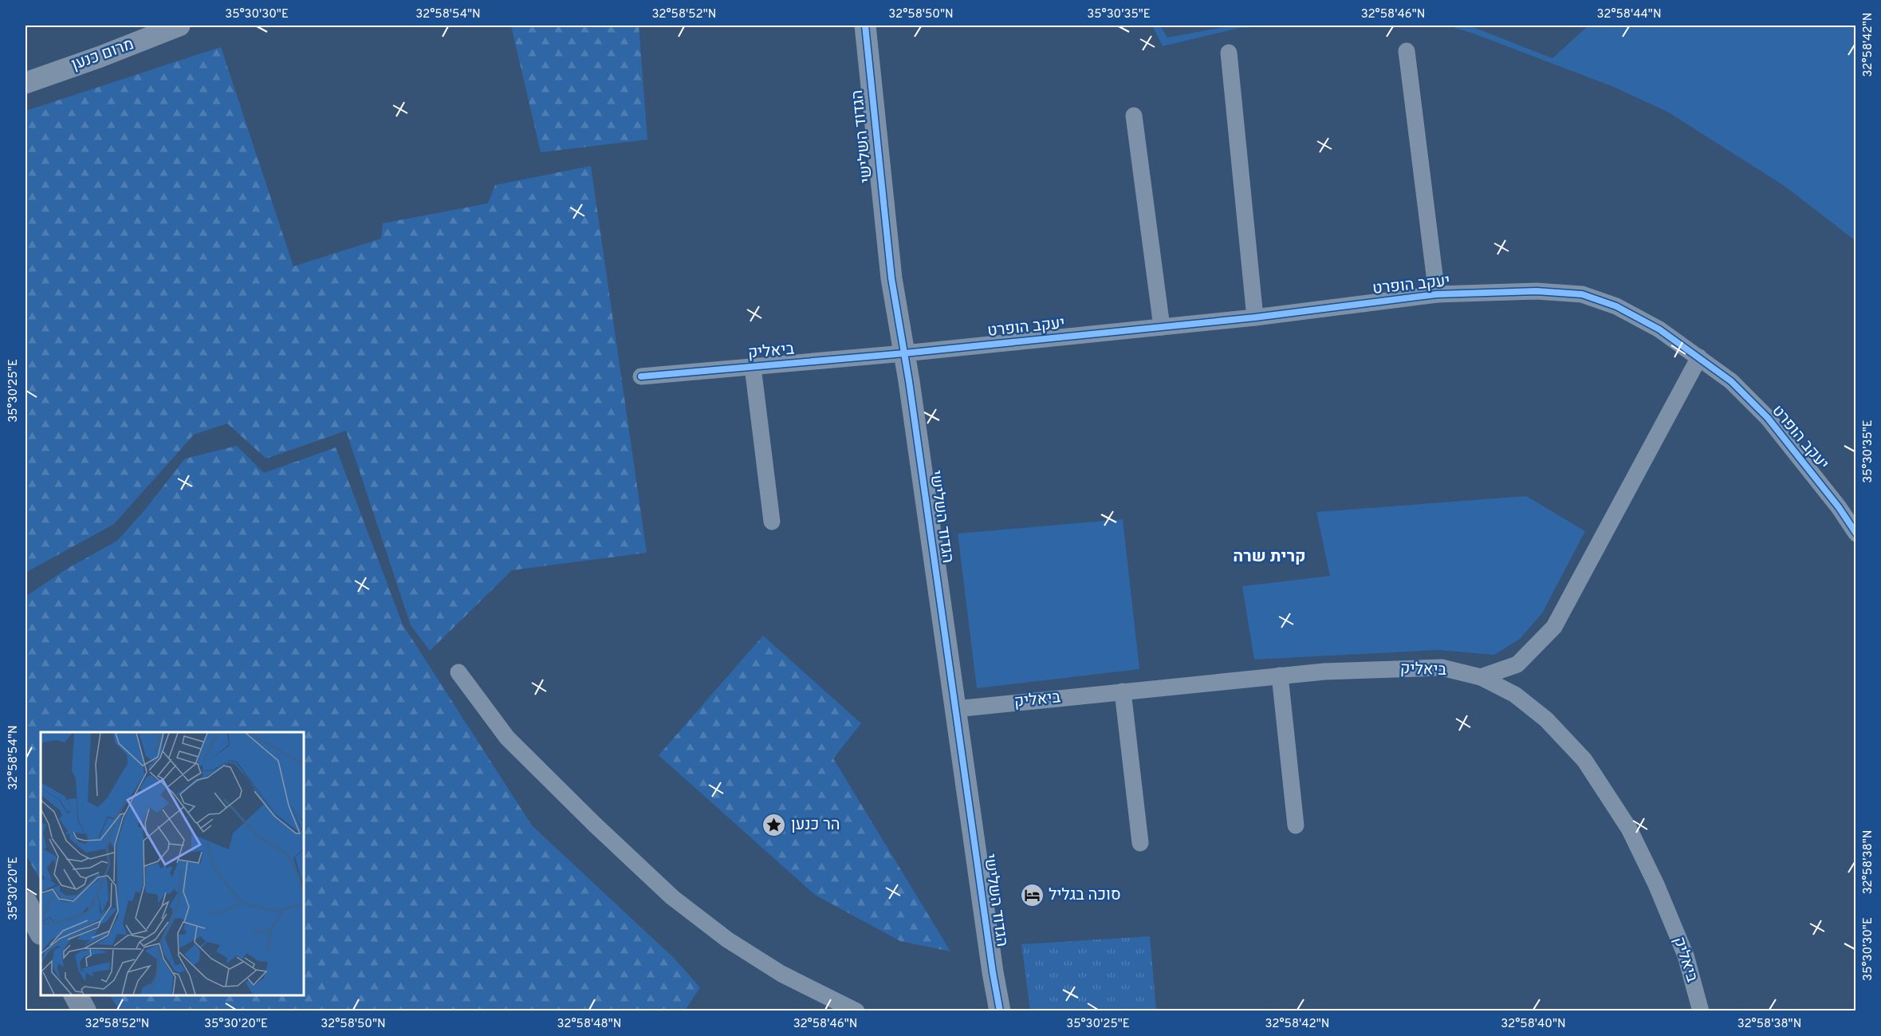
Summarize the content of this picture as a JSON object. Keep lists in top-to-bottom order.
{
  "streets": {
    "street": [
      "מרום כנען",
      "הגדוד השלישי",
      "יעקב הופרט",
      "ביאליק"
    ]
  },
  "crossings": [
    ["הגדוד השלישי", "יעקב הופרט"],
    ["הגדוד השלישי", "ביאליק"],
    ["יעקב הופרט", "ביאליק"]
  ],
  "districts": ["קרית שרה"],
  "places": {
    "place": ["הר כנען"],
    "hotel": ["סוכה בגליל"]
  },
  "coordinates": [
    "35°30'30\"E",
    "32°58'54\"N",
    "32°58'52\"N",
    "32°58'50\"N",
    "35°30'35\"E",
    "32°58'46\"N",
    "32°58'44\"N",
    "32°58'42\"N",
    "35°30'25\"E",
    "32°58'38\"N",
    "35°30'20\"E",
    "32°58'48\"N",
    "32°58'40\"N"
  ]
}
